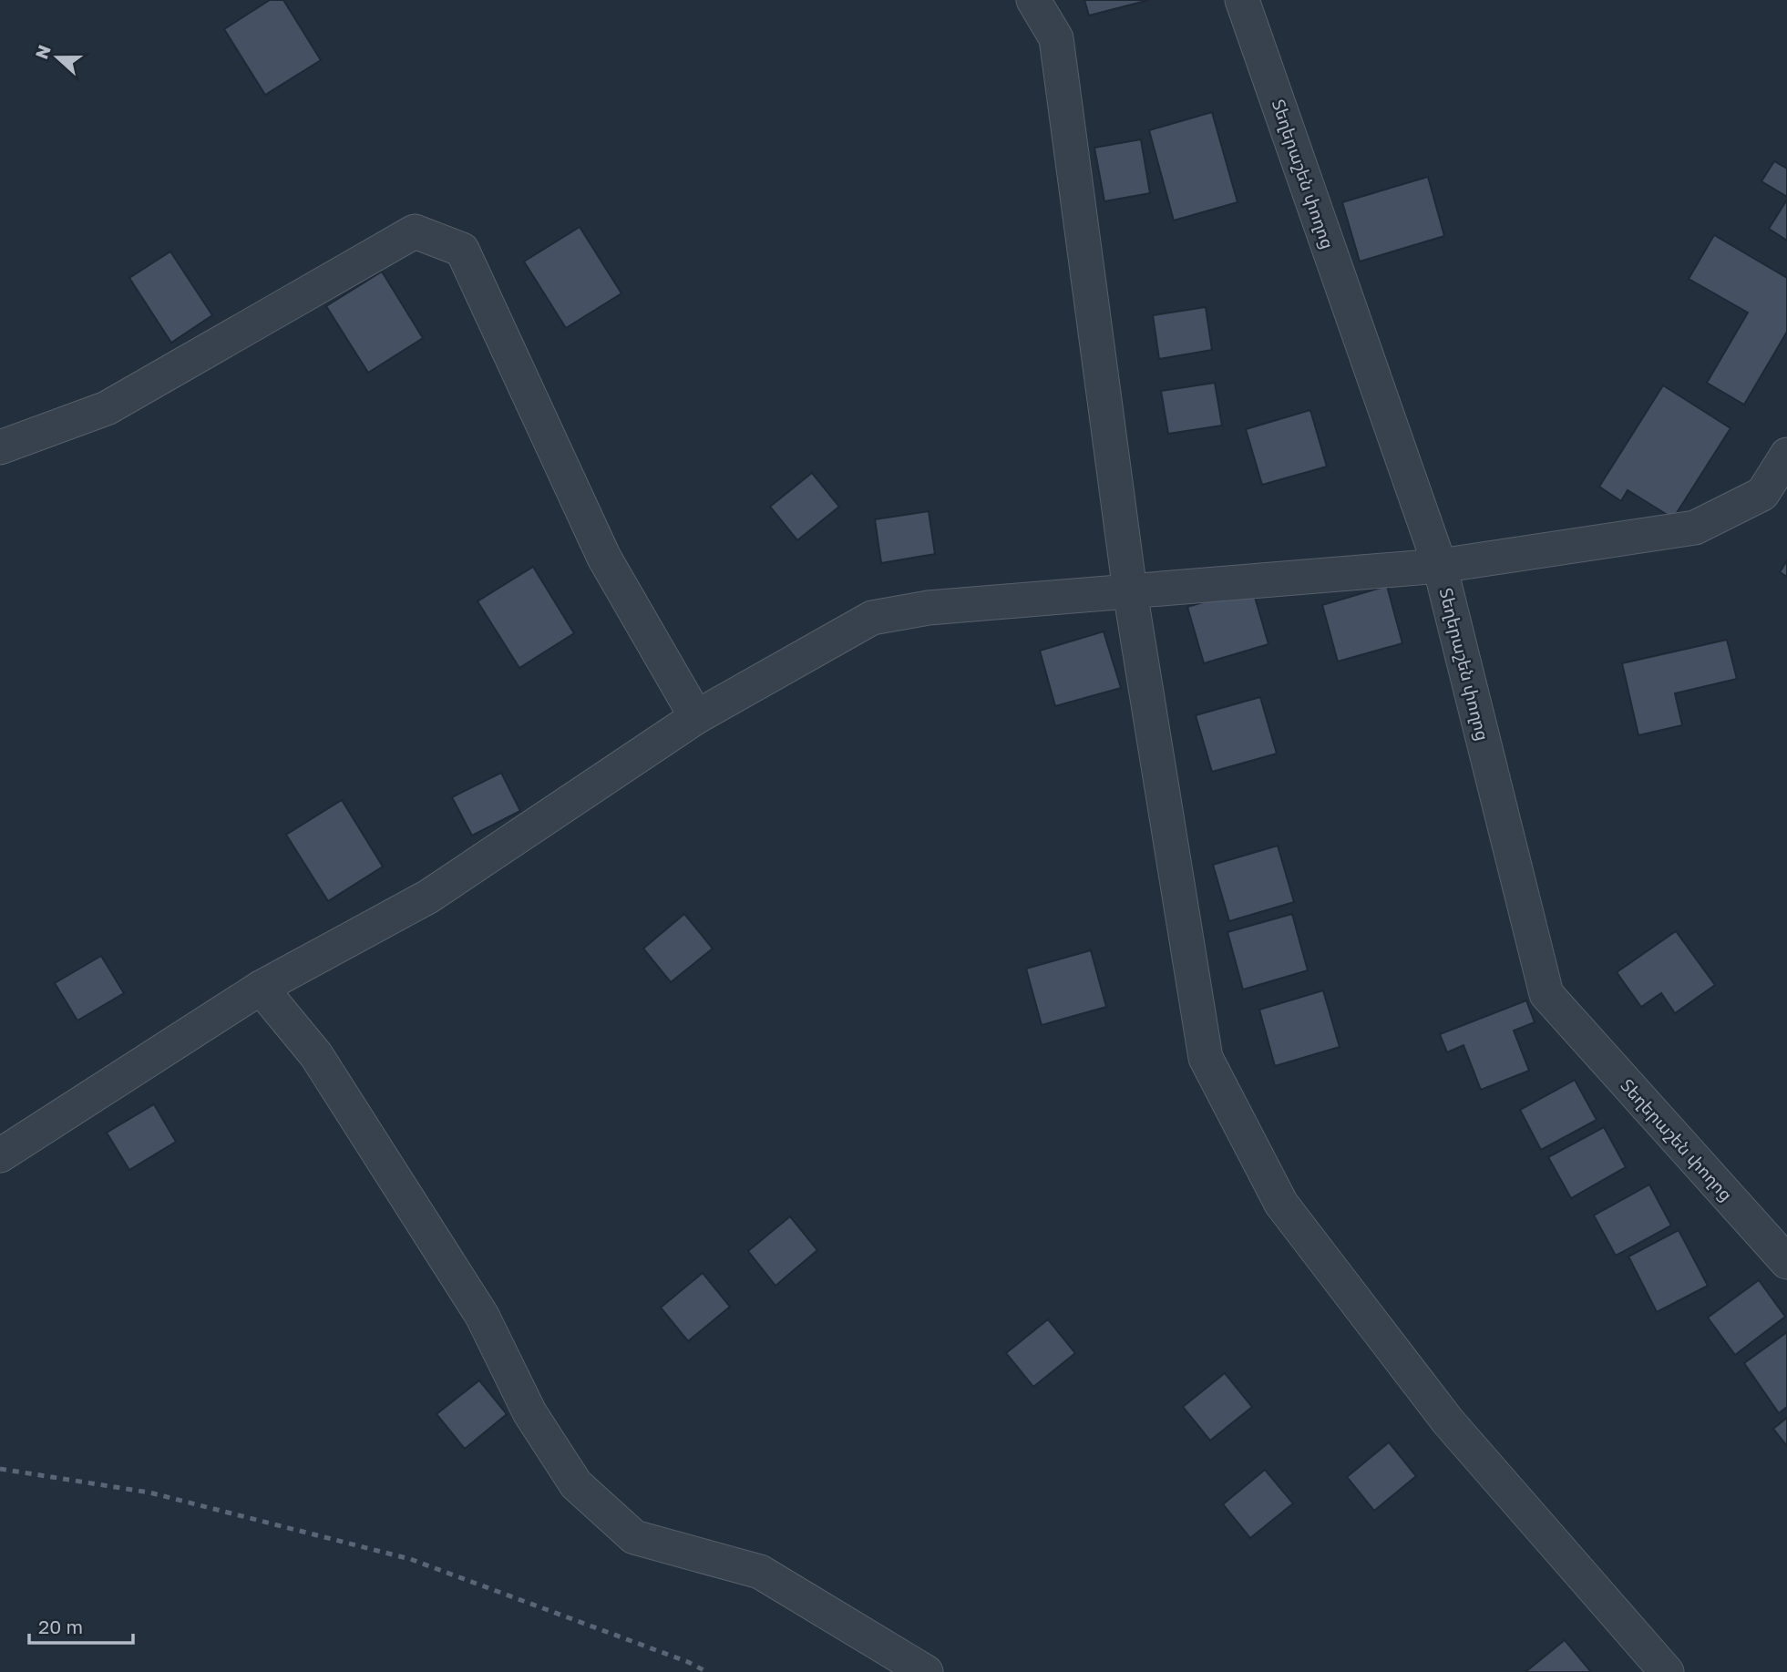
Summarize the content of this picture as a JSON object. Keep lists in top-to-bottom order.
{
  "streets": {
    "street": ["Տեղերաշեն փողոց"]
  },
  "scale_bar": "20 m",
  "north": "left"
}
